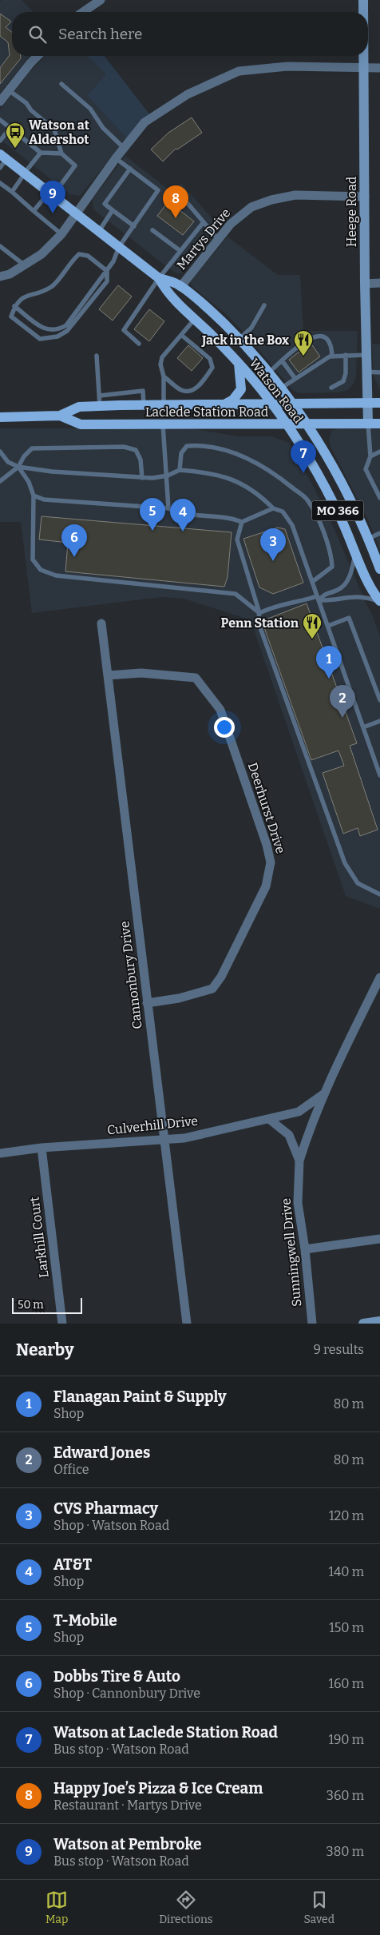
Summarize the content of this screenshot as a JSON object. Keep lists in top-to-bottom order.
{
  "streets": {
    "main road": ["Watson Road", "Laclede Station Road", "MO 366"],
    "street": [
      "Heege Road",
      "Martys Drive",
      "Deerhurst Drive",
      "Cannonbury Drive",
      "Culverhill Drive",
      "Larkhill Court",
      "Sunningwell Drive"
    ]
  },
  "crossings": [
    ["Heege Road", "Martys Drive"],
    ["Heege Road", "Laclede Station Road"],
    ["Martys Drive", "Watson Road"],
    ["Watson Road", "Laclede Station Road"],
    ["Deerhurst Drive", "Cannonbury Drive"],
    ["Cannonbury Drive", "Culverhill Drive"],
    ["Culverhill Drive", "Larkhill Court"],
    ["Culverhill Drive", "Sunningwell Drive"]
  ],
  "places": {
    "bus stop": ["Watson at Aldershot"],
    "restaurant": ["Jack in the Box", "Penn Station"]
  },
  "scale_bar": "50 m",
  "page": {
    "search": "Search here",
    "pins": [
      "9",
      "8",
      "7",
      "5",
      "4",
      "6",
      "3",
      "1",
      "2"
    ],
    "scale": "50 m",
    "heading": ["Nearby", "9 results"],
    "list": [
      {
        "mark": "1",
        "name": "Flanagan Paint & Supply",
        "note": "Shop",
        "value": "80 m"
      },
      {
        "mark": "2",
        "name": "Edward Jones",
        "note": "Office",
        "value": "80 m"
      },
      {
        "mark": "3",
        "name": "CVS Pharmacy",
        "note": "Shop · Watson Road",
        "value": "120 m"
      },
      {
        "mark": "4",
        "name": "AT&T",
        "note": "Shop",
        "value": "140 m"
      },
      {
        "mark": "5",
        "name": "T-Mobile",
        "note": "Shop",
        "value": "150 m"
      },
      {
        "mark": "6",
        "name": "Dobbs Tire & Auto",
        "note": "Shop · Cannonbury Drive",
        "value": "160 m"
      },
      {
        "mark": "7",
        "name": "Watson at Laclede Station Road",
        "note": "Bus stop · Watson Road",
        "value": "190 m"
      },
      {
        "mark": "8",
        "name": "Happy Joe’s Pizza & Ice Cream",
        "note": "Restaurant · Martys Drive",
        "value": "360 m"
      },
      {
        "mark": "9",
        "name": "Watson at Pembroke",
        "note": "Bus stop · Watson Road",
        "value": "380 m"
      }
    ],
    "nav": ["Map", "Directions", "Saved"]
  }
}
